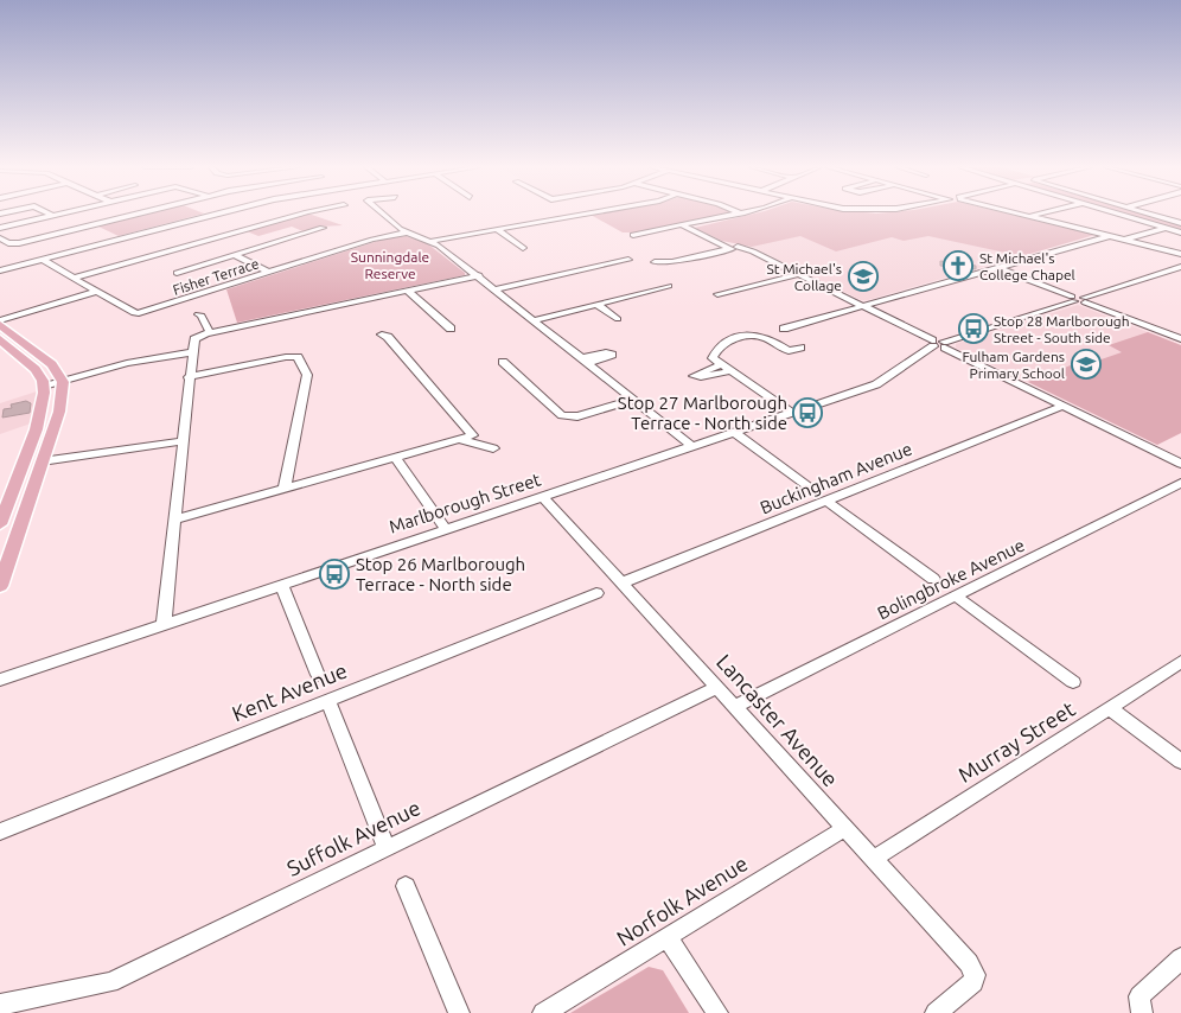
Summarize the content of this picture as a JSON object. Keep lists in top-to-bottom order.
{
  "streets": {
    "street": [
      "Fisher Terrace",
      "Buckingham Avenue",
      "Marlborough Street",
      "Bolingbroke Avenue",
      "Kent Avenue",
      "Lancaster Avenue",
      "Murray Street",
      "Suffolk Avenue",
      "Norfolk Avenue"
    ]
  },
  "crossings": [
    ["Buckingham Avenue", "Lancaster Avenue"],
    ["Marlborough Street", "Lancaster Avenue"],
    ["Bolingbroke Avenue", "Lancaster Avenue"],
    ["Lancaster Avenue", "Murray Street"],
    ["Lancaster Avenue", "Suffolk Avenue"],
    ["Lancaster Avenue", "Norfolk Avenue"]
  ],
  "parks": ["Sunningdale Reserve"],
  "places": {
    "church": ["St Michael's College Chapel"],
    "school or university": ["St Michael's Collage", "Fulham Gardens Primary School"],
    "bus stop": ["Stop 28 Marlborough Street - South side", "Stop 27 Marlborough Terrace - North side", "Stop 26 Marlborough Terrace - North side"]
  }
}
